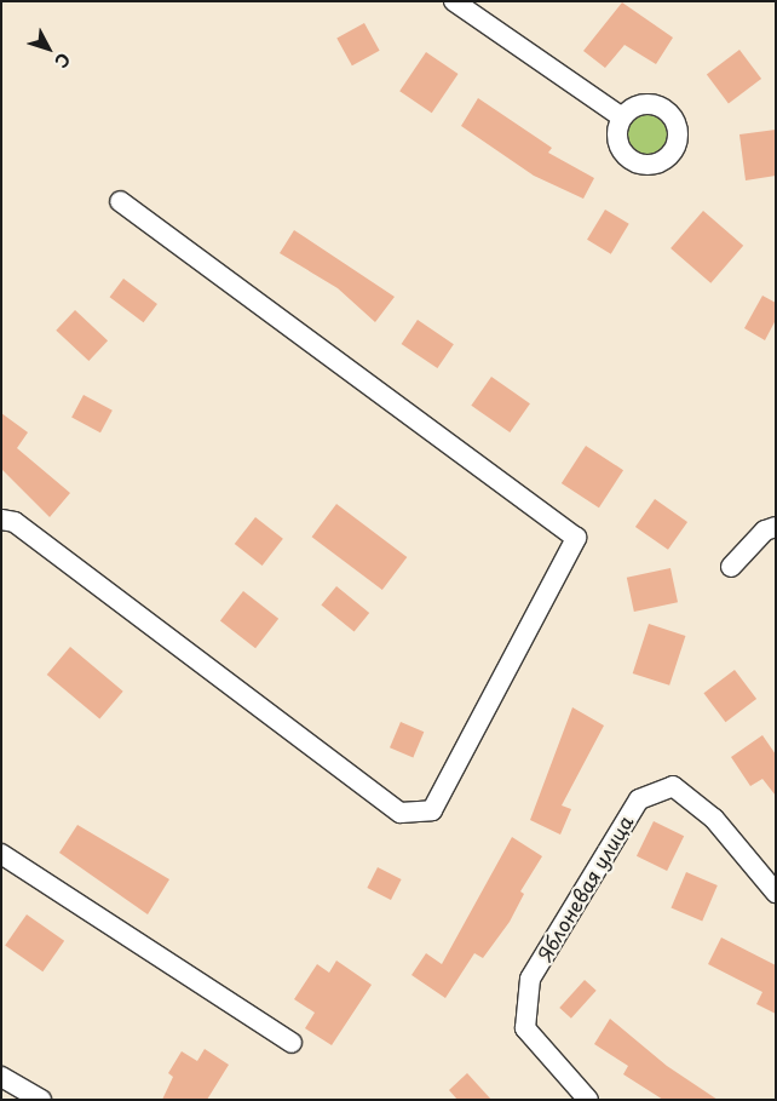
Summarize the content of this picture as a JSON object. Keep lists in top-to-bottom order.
{
  "streets": {
    "street": ["Яблоневая улица"]
  },
  "north": "bottom right"
}
